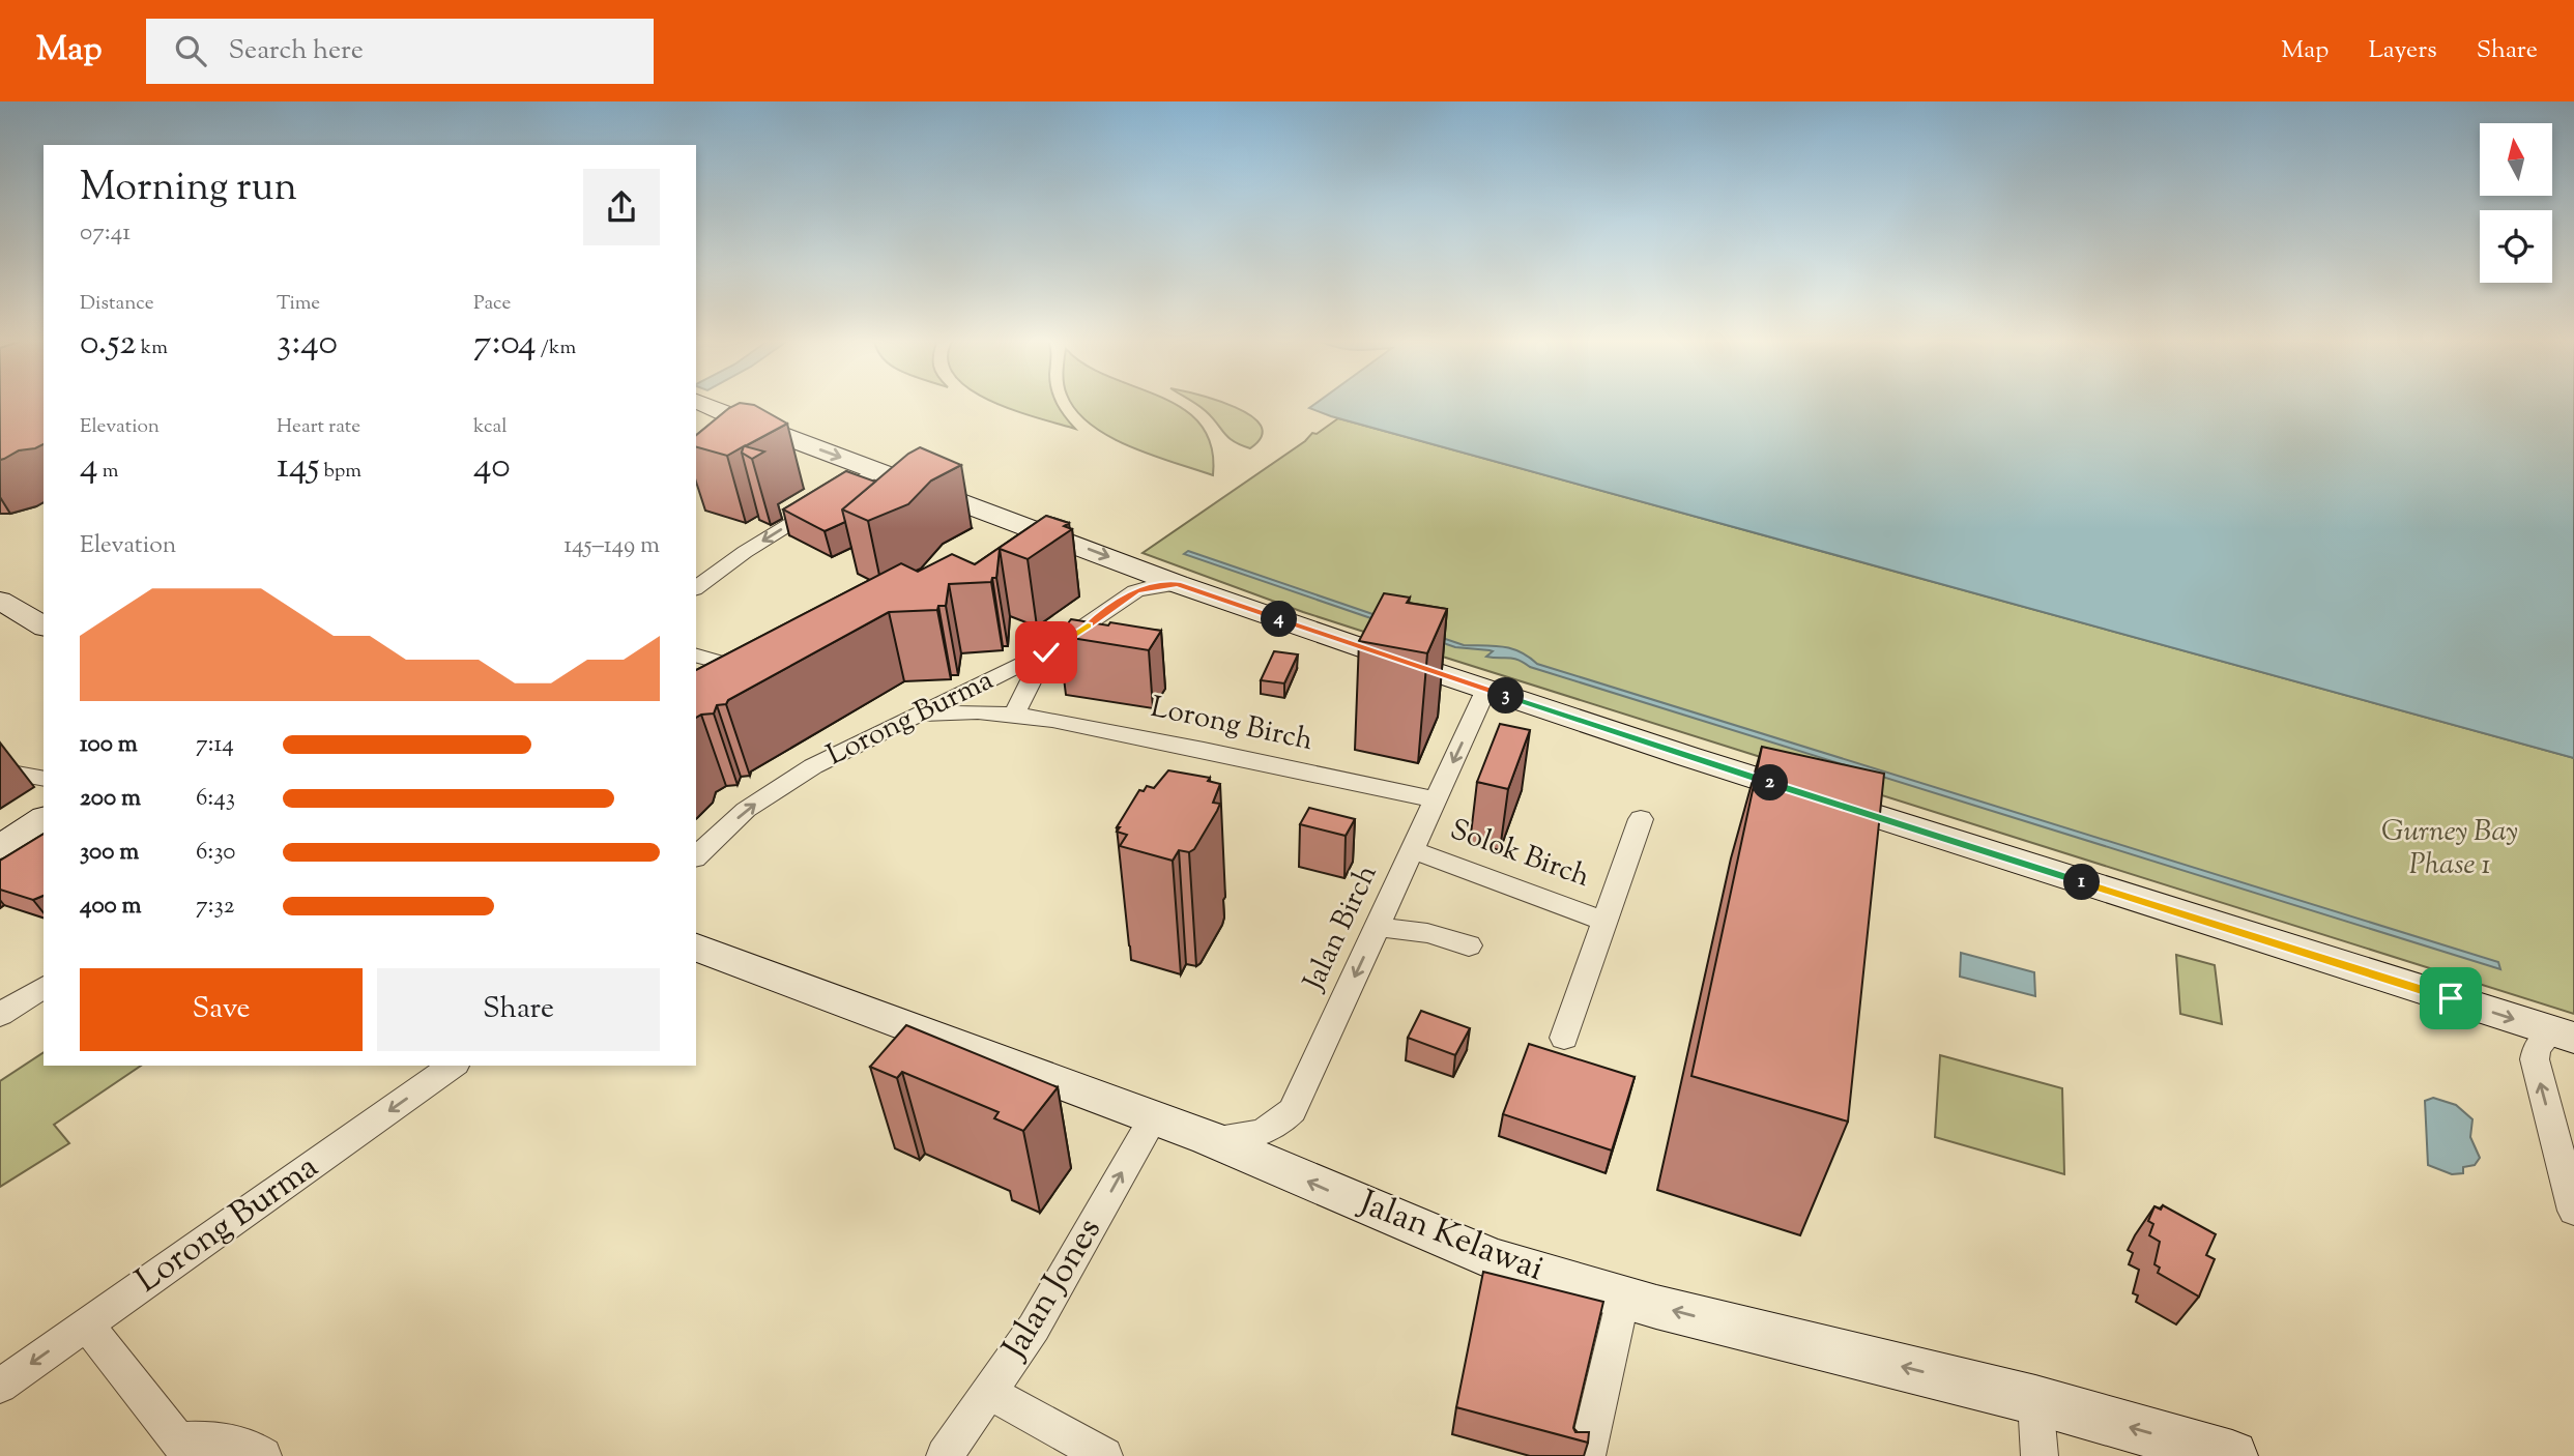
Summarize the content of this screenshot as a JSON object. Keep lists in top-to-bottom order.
{
  "streets": {
    "main road": ["Jalan Kelawai"],
    "street": [
      "Lorong Burma",
      "Lorong Birch",
      "Solok Birch",
      "Jalan Birch",
      "Jalan Jones"
    ]
  },
  "crossings": [
    ["Lorong Burma", "Lorong Birch"],
    ["Lorong Birch", "Jalan Birch"],
    ["Solok Birch", "Jalan Birch"],
    ["Jalan Birch", "Jalan Kelawai"],
    ["Jalan Kelawai", "Jalan Jones"]
  ],
  "one_way": ["Jalan Birch", "Jalan Kelawai", "Jalan Jones"],
  "parks": ["Gurney Bay Phase 1"],
  "north": "top",
  "page": {
    "header": "Map",
    "search": "Search here",
    "nav": ["Map", "Layers", "Share"],
    "heading": ["Morning run", "07:41"],
    "stats": [
      ["Distance", "0.52 km"],
      ["Time", "3:40"],
      ["Pace", "7:04 /km"],
      ["Elevation", "4 m"],
      ["Heart rate", "145 bpm"],
      ["kcal", "40"]
    ],
    "chart": ["Elevation", "145–149 m"],
    "pins": [
      "4",
      "3",
      "2",
      "1"
    ],
    "list": [
      {
        "name": "100 m",
        "note": "7:14"
      },
      {
        "name": "200 m",
        "note": "6:43"
      },
      {
        "name": "300 m",
        "note": "6:30"
      },
      {
        "name": "400 m",
        "note": "7:32"
      }
    ],
    "buttons": ["Save", "Share"]
  }
}
